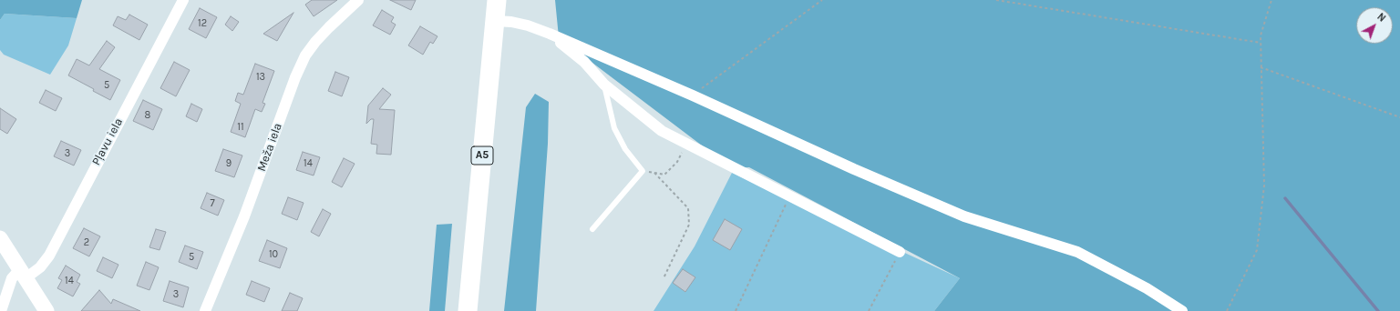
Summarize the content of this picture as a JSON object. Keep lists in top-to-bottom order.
{
  "streets": {
    "highway": ["A5"],
    "street": ["Pļavu iela", "Meža iela"]
  },
  "house_numbers": [
    "12",
    "13",
    "5",
    "8",
    "11",
    "3",
    "9",
    "14",
    "7",
    "2",
    "10",
    "5",
    "14",
    "3"
  ],
  "north": "top right"
}
